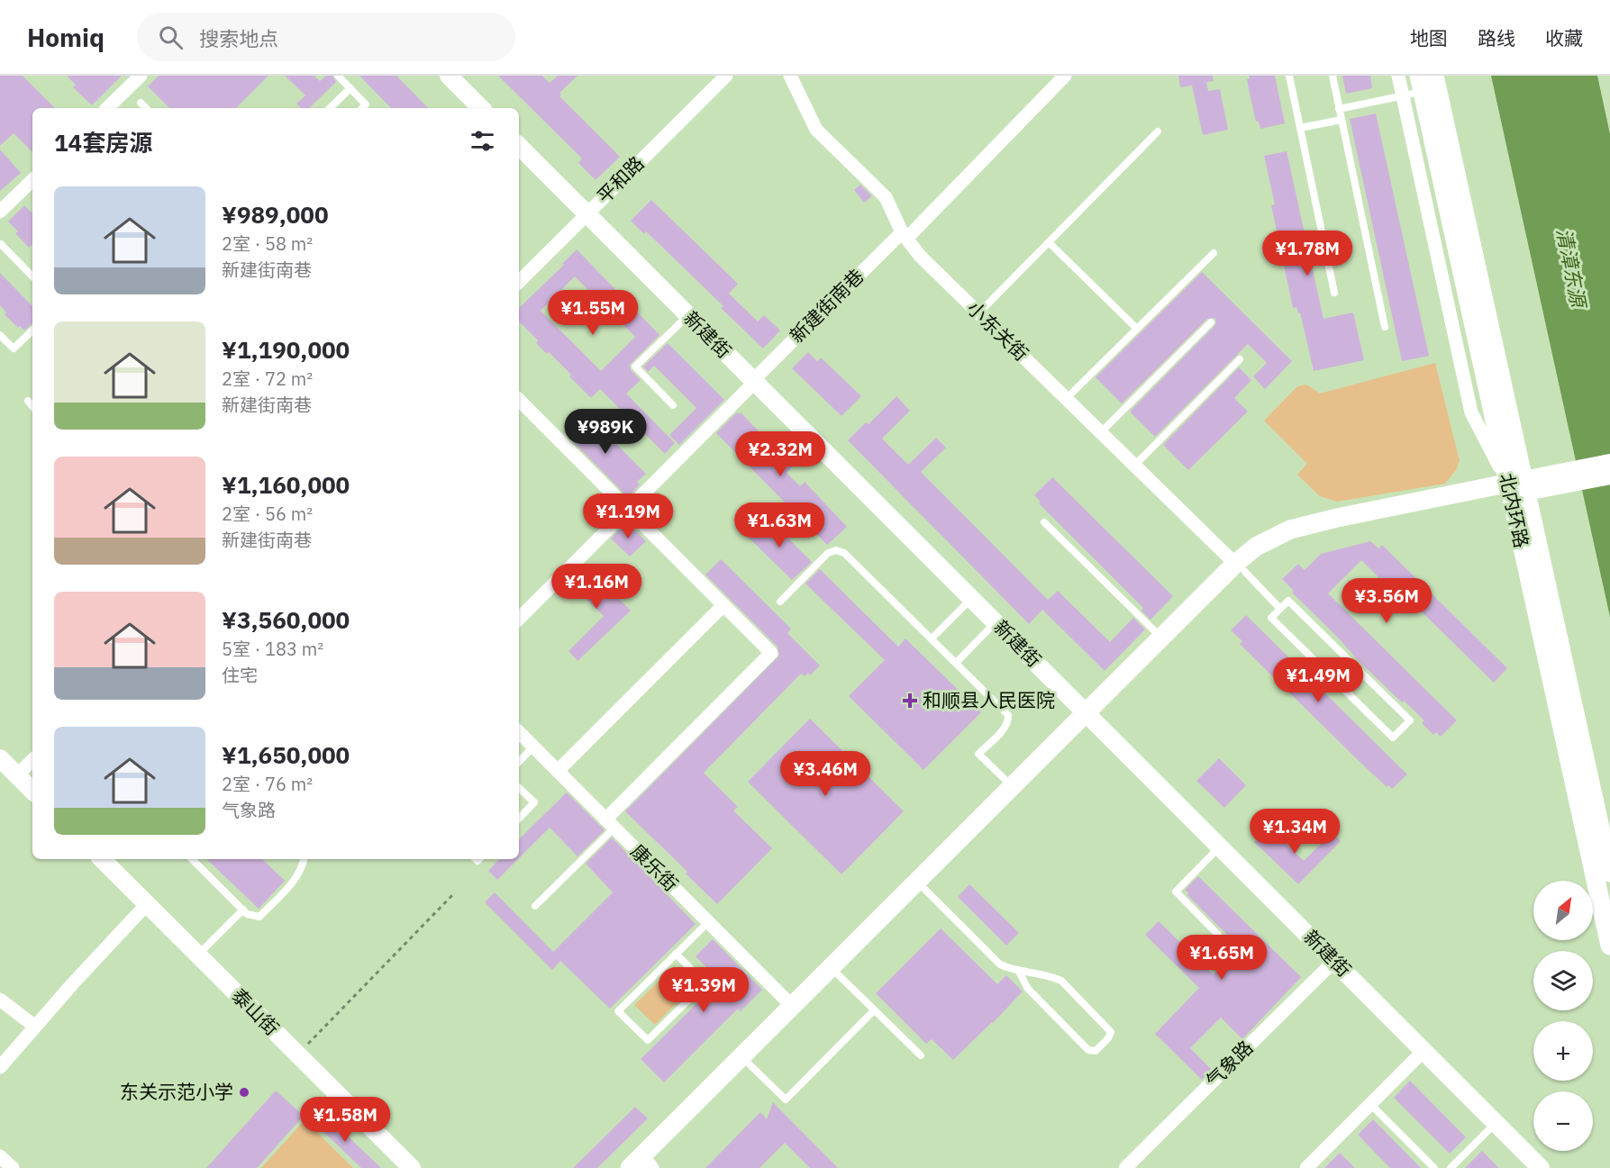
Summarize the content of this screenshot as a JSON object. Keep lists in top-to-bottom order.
{
  "streets": {
    "main road": ["北内环路"],
    "street": [
      "平和路",
      "新建街南巷",
      "小东关街",
      "新建街",
      "康乐街",
      "泰山街",
      "气象路"
    ]
  },
  "crossings": [
    ["平和路", "新建街"],
    ["新建街南巷", "小东关街"],
    ["新建街南巷", "新建街"],
    ["新建街", "气象路"]
  ],
  "water": ["清漳东源"],
  "places": {
    "health": ["和顺县人民医院"],
    "other": ["东关示范小学"]
  },
  "north": "top right",
  "page": {
    "header": "Homiq",
    "search": "搜索地点",
    "nav": ["地图", "路线", "收藏"],
    "heading": "14套房源",
    "list": [
      {
        "name": "¥989,000",
        "note": "2室 · 58 m² · 新建街南巷"
      },
      {
        "name": "¥1,190,000",
        "note": "2室 · 72 m² · 新建街南巷"
      },
      {
        "name": "¥1,160,000",
        "note": "2室 · 56 m² · 新建街南巷"
      },
      {
        "name": "¥3,560,000",
        "note": "5室 · 183 m² · 住宅"
      },
      {
        "name": "¥1,650,000",
        "note": "2室 · 76 m² · 气象路"
      }
    ],
    "price": [
      "¥1.78M",
      "¥1.55M",
      "¥989K",
      "¥2.32M",
      "¥1.19M",
      "¥1.63M",
      "¥1.16M",
      "¥3.56M",
      "¥1.49M",
      "¥3.46M",
      "¥1.34M",
      "¥1.65M",
      "¥1.39M",
      "¥1.58M"
    ],
    "map_buttons": ["+", "−"]
  }
}
